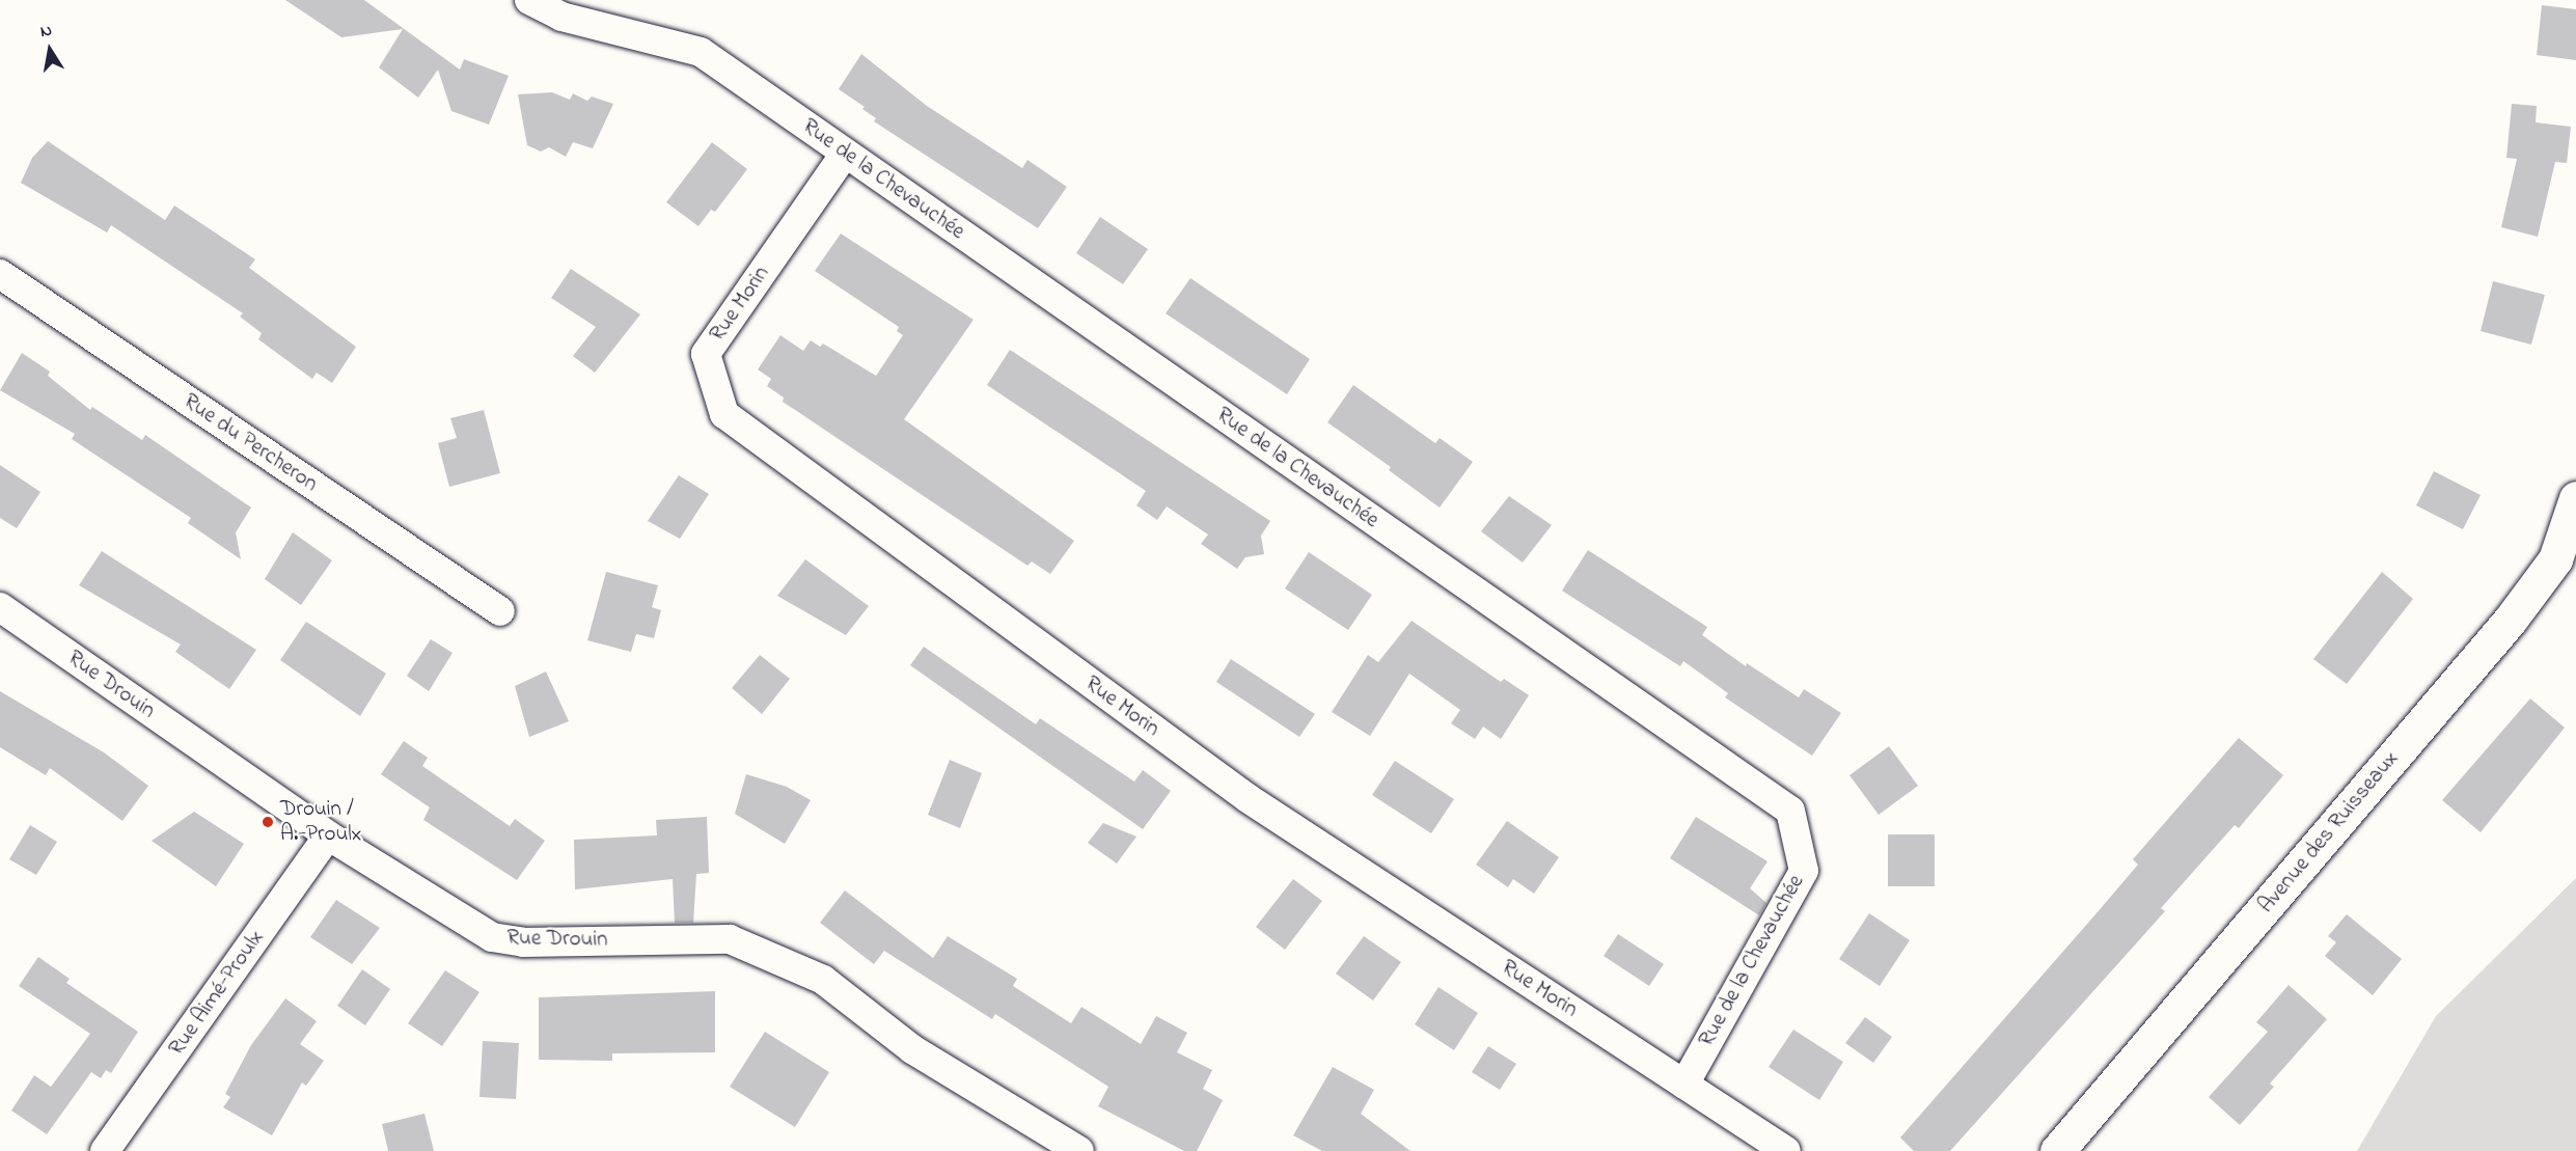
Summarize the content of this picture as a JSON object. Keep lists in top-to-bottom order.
{
  "streets": {
    "street": [
      "Rue de la Chevauchée",
      "Rue Morin",
      "Rue du Percheron",
      "Rue Drouin",
      "Avenue des Ruisseaux",
      "Rue Aimé-Proulx"
    ]
  },
  "crossings": [
    ["Rue de la Chevauchée", "Rue Morin"],
    ["Rue Drouin", "Rue Aimé-Proulx"]
  ],
  "places": ["Drouin / A.-Proulx"],
  "north": "top"
}
